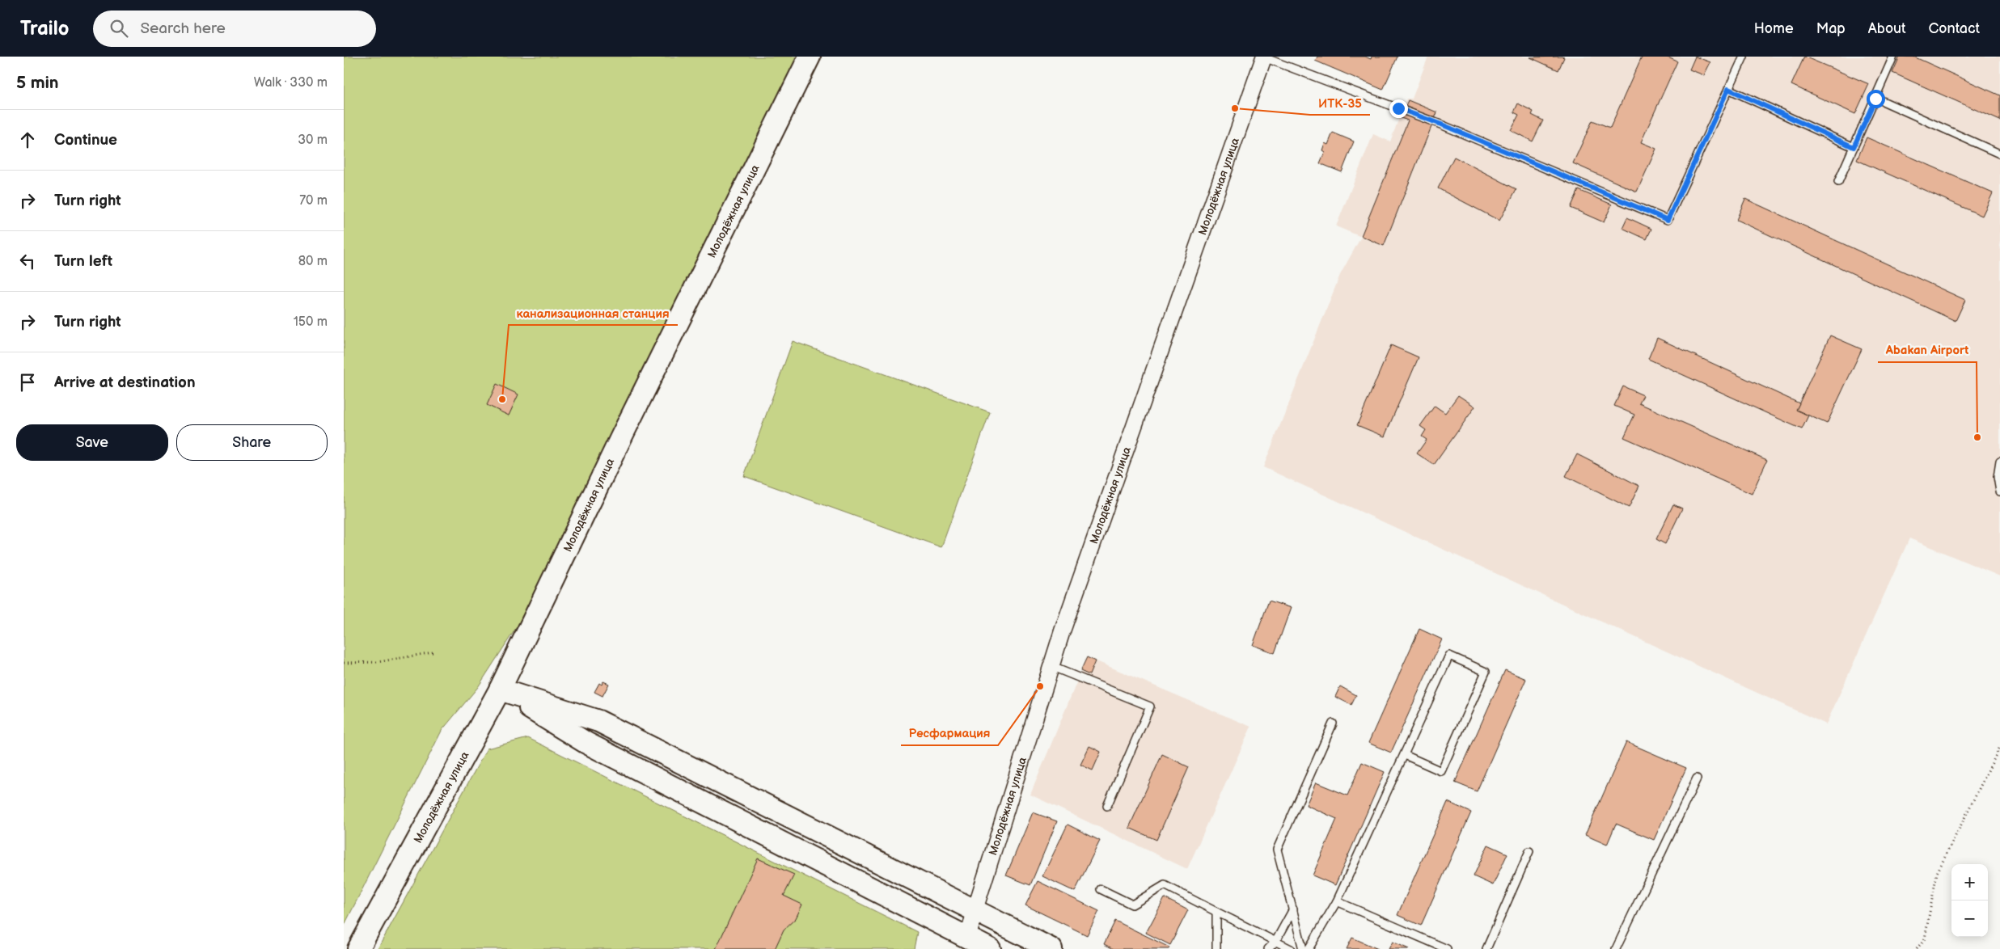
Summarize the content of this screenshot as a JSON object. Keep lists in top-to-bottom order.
{
  "streets": {
    "street": ["Молодёжная улица"]
  },
  "places": [
    "ИТК-35",
    "канализационная станция",
    "Abakan Airport",
    "Ресфармация"
  ],
  "page": {
    "header": "Trailo",
    "search": "Search here",
    "nav": [
      "Home",
      "Map",
      "About",
      "Contact"
    ],
    "heading": ["5 min", "Walk · 330 m"],
    "list": [
      ["Continue", "30 m"],
      ["Turn right", "70 m"],
      ["Turn left", "80 m"],
      ["Turn right", "150 m"],
      "Arrive at destination"
    ],
    "buttons": ["Save", "Share"],
    "map_buttons": ["+", "−"]
  }
}
